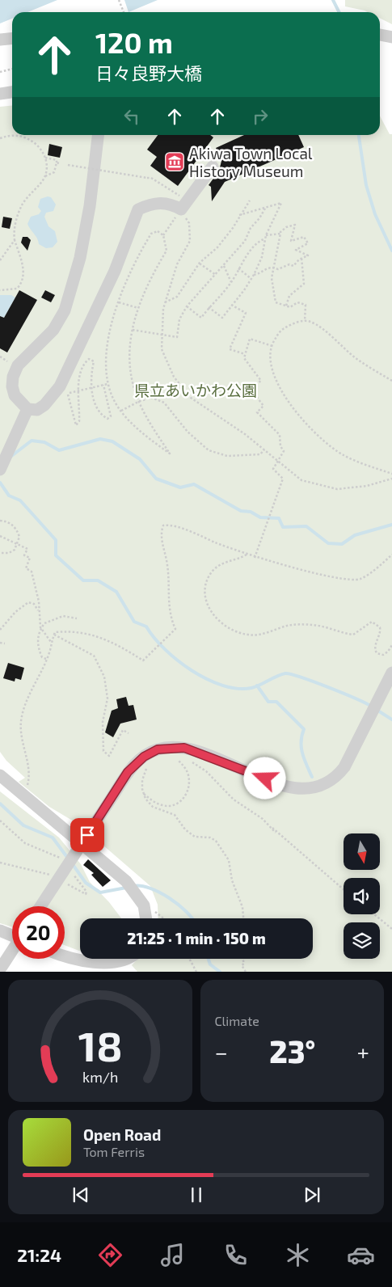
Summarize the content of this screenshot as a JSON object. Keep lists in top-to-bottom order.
{
  "parks": ["県立あいかわ公園"],
  "places": {
    "museum": ["Akiwa Town Local History Museum"]
  },
  "north": "bottom",
  "page": {
    "turn": ["120 m", "日々良野大橋"],
    "limit": "20",
    "trip": "21:25 · 1 min · 150 m",
    "tile": "Climate",
    "heat": ["−", "23°", "+"],
    "song": ["Open Road", "Tom Ferris"],
    "tabs": "21:24",
    "gauge": ["18", "km/h"]
  }
}
